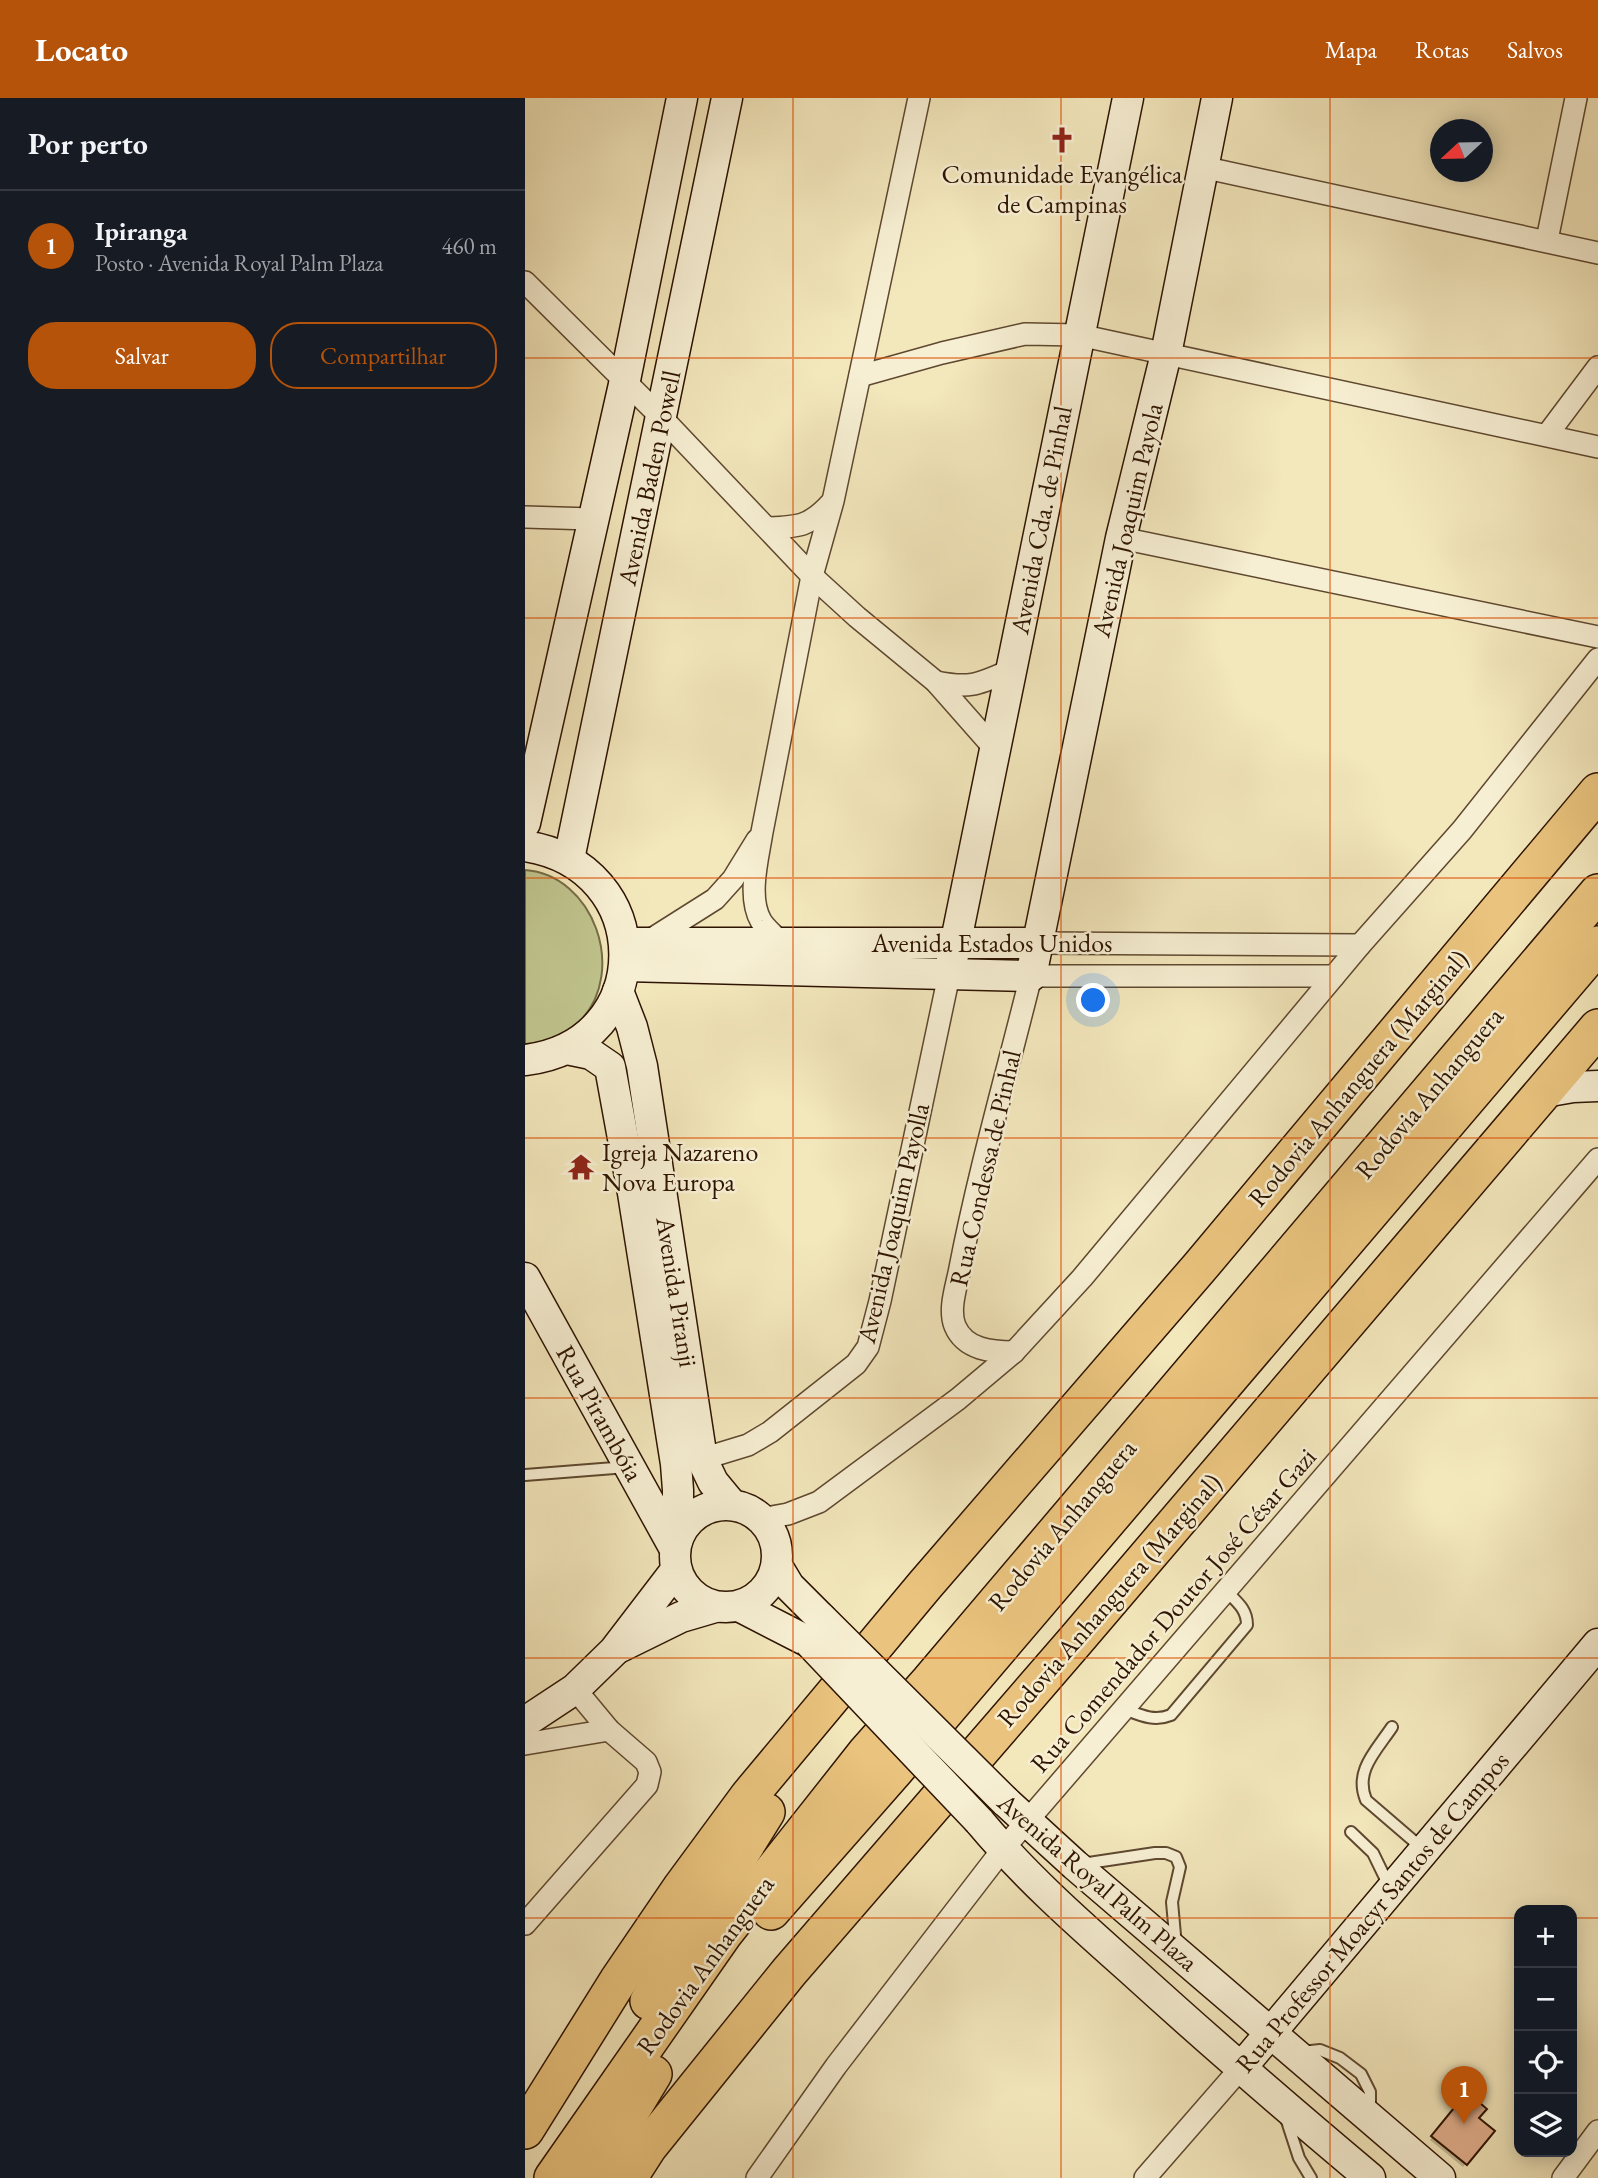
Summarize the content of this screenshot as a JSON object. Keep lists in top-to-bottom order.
{
  "streets": {
    "highway": ["Rodovia Anhanguera (Marginal)", "Rodovia Anhanguera"],
    "main road": [
      "Avenida Baden Powell",
      "Avenida Cda. de Pinhal",
      "Avenida Joaquim Payola",
      "Avenida Estados Unidos",
      "Rua Condessa de Pinhal",
      "Avenida Joaquim Payolla",
      "Avenida Piranji",
      "Rua Pirambóia",
      "Avenida Royal Palm Plaza",
      "Rua Professor Moacyr Santos de Campos"
    ],
    "street": ["Rua Comendador Doutor José César Gazi"]
  },
  "crossings": [
    ["Avenida Baden Powell", "Avenida Piranji"],
    ["Avenida Cda. de Pinhal", "Avenida Estados Unidos"],
    ["Avenida Cda. de Pinhal", "Avenida Joaquim Payolla"],
    ["Avenida Joaquim Payola", "Avenida Estados Unidos"],
    ["Avenida Joaquim Payola", "Rua Condessa de Pinhal"],
    ["Avenida Estados Unidos", "Rua Condessa de Pinhal"],
    ["Avenida Estados Unidos", "Avenida Joaquim Payolla"],
    ["Avenida Estados Unidos", "Avenida Piranji"],
    ["Avenida Joaquim Payolla", "Avenida Piranji"],
    ["Avenida Piranji", "Rua Pirambóia"],
    ["Avenida Piranji", "Avenida Royal Palm Plaza"],
    ["Rua Pirambóia", "Avenida Royal Palm Plaza"],
    ["Rua Comendador Doutor José César Gazi", "Avenida Royal Palm Plaza"],
    ["Avenida Royal Palm Plaza", "Rua Professor Moacyr Santos de Campos"]
  ],
  "places": {
    "church": ["Comunidade Evangélica de Campinas"],
    "temple": ["Igreja Nazareno Nova Europa"]
  },
  "north": "left",
  "page": {
    "header": "Locato",
    "nav": ["Mapa", "Rotas", "Salvos"],
    "heading": "Por perto",
    "list": [
      {
        "mark": "1",
        "name": "Ipiranga",
        "note": "Posto · Avenida Royal Palm Plaza",
        "value": "460 m"
      }
    ],
    "buttons": ["Salvar", "Compartilhar"],
    "map_buttons": ["+", "−"],
    "pins": "1"
  }
}
